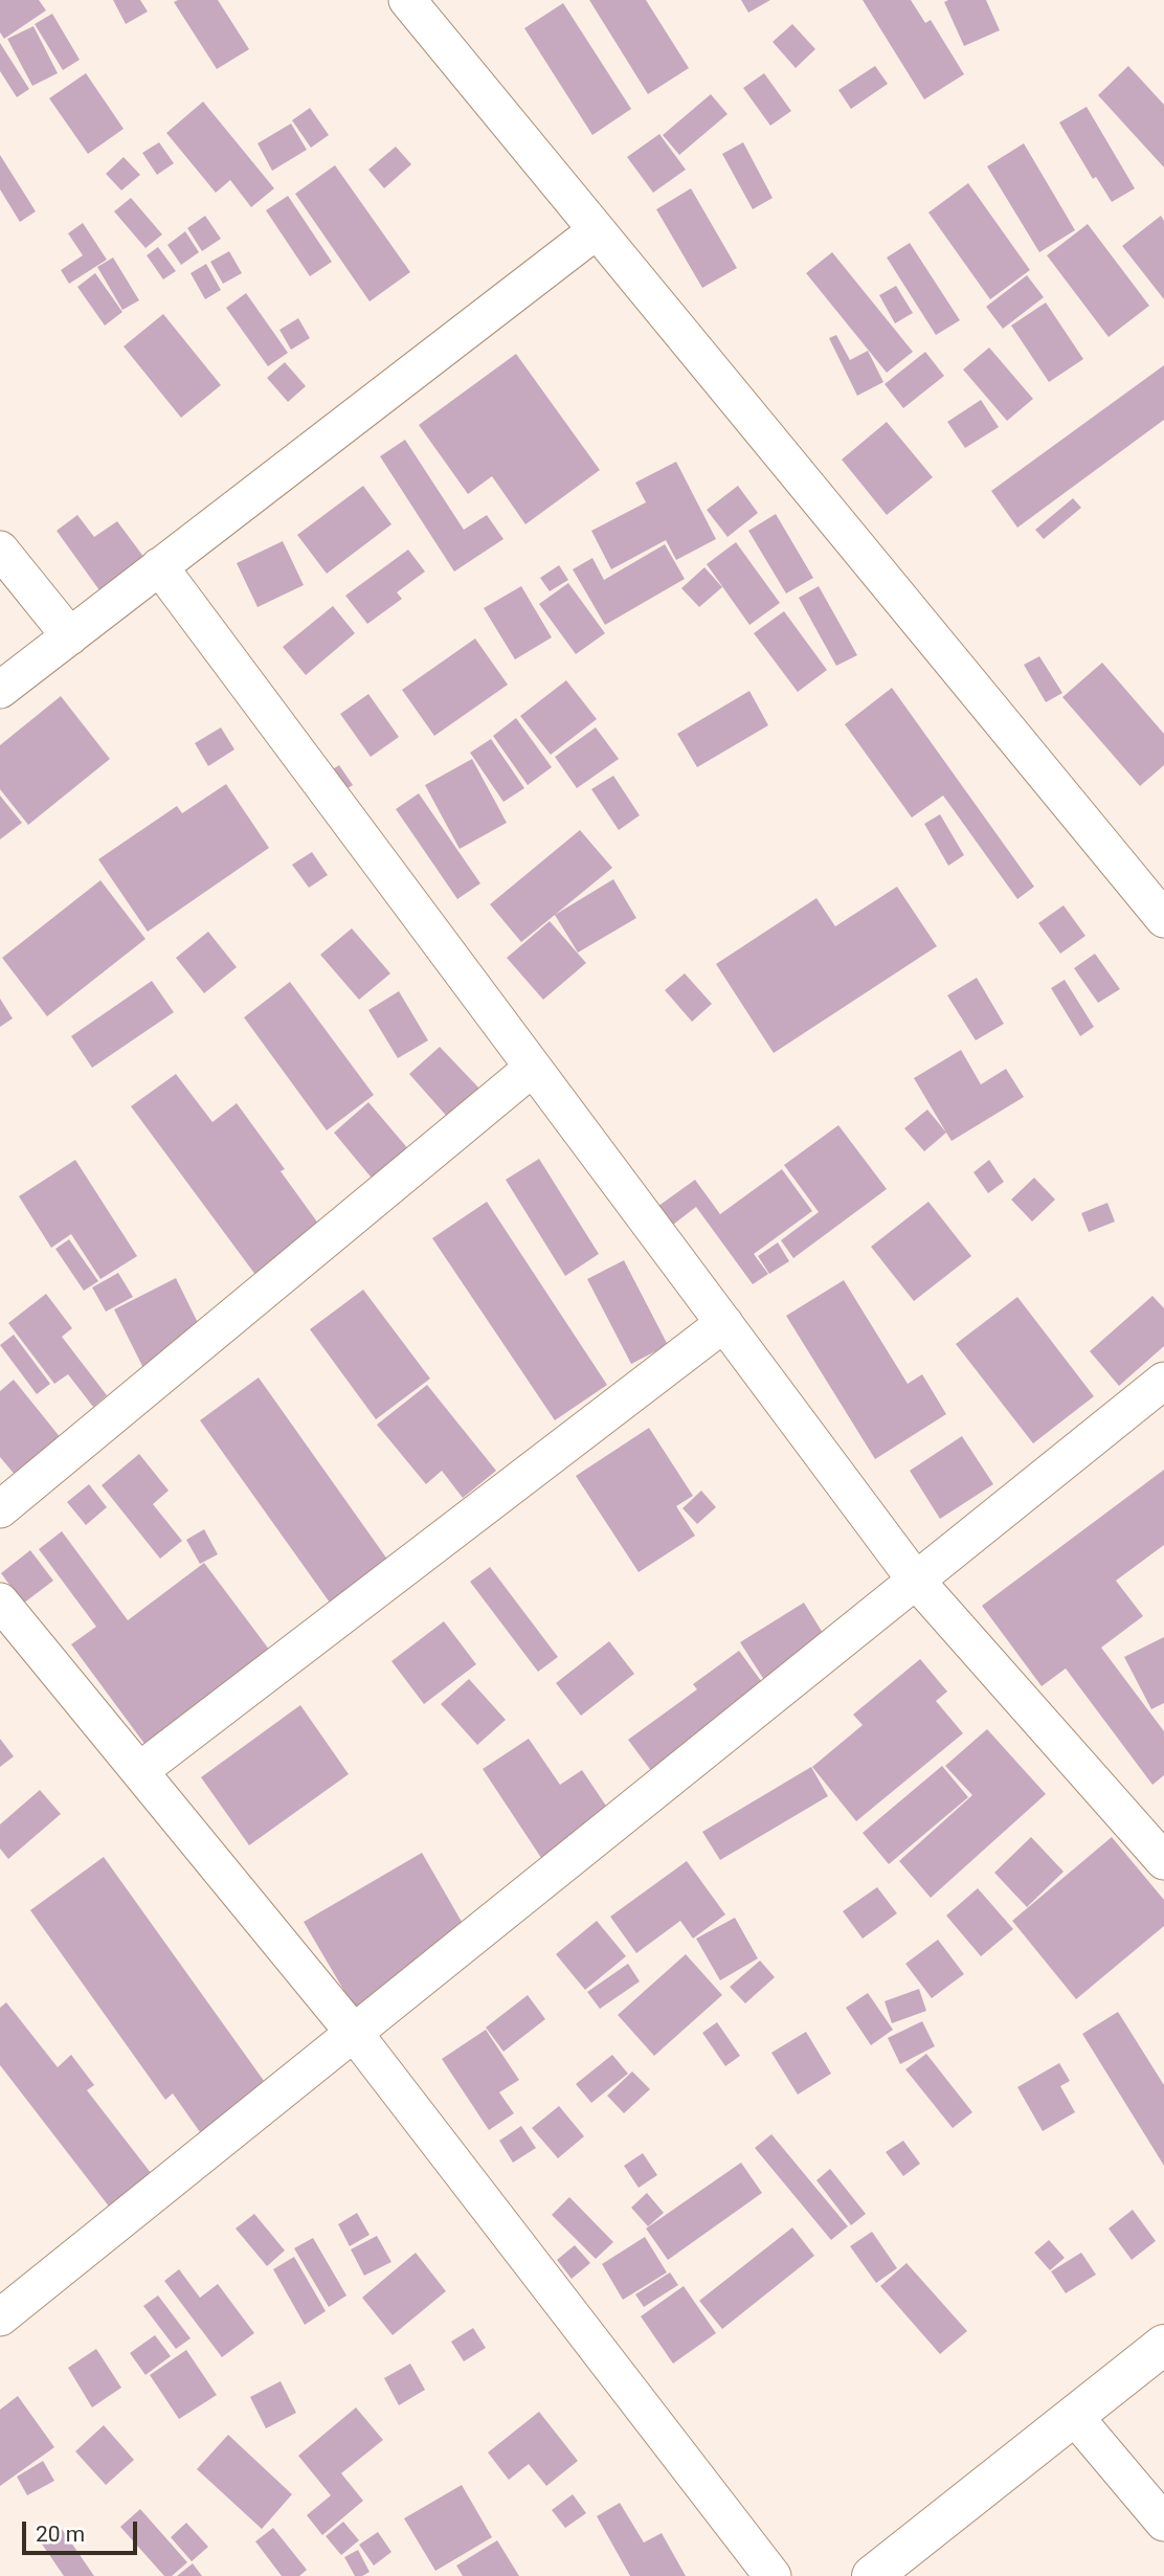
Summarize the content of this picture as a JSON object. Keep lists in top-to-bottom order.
{
  "scale_bar": "20 m"
}
